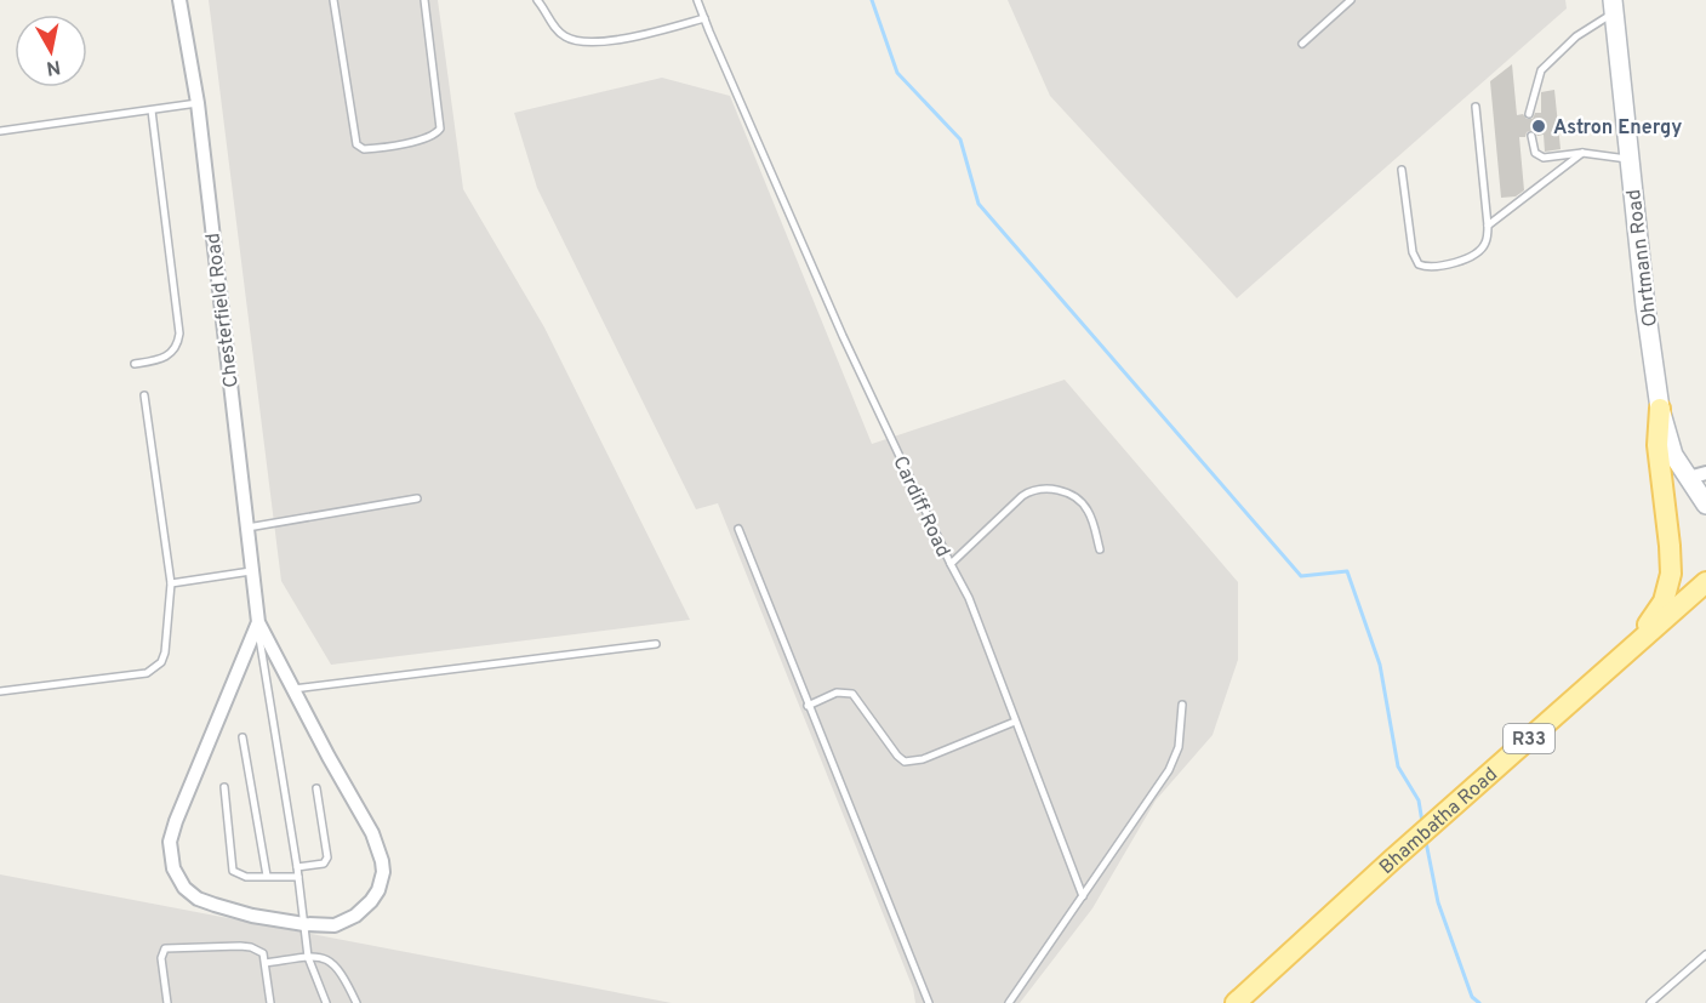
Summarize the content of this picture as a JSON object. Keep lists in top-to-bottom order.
{
  "streets": {
    "main road": ["Ohrtmann Road", "R33", "Bhambatha Road"],
    "street": ["Chesterfield Road"],
    "lane": ["Cardiff Road"]
  },
  "places": ["Astron Energy"],
  "north": "bottom"
}
